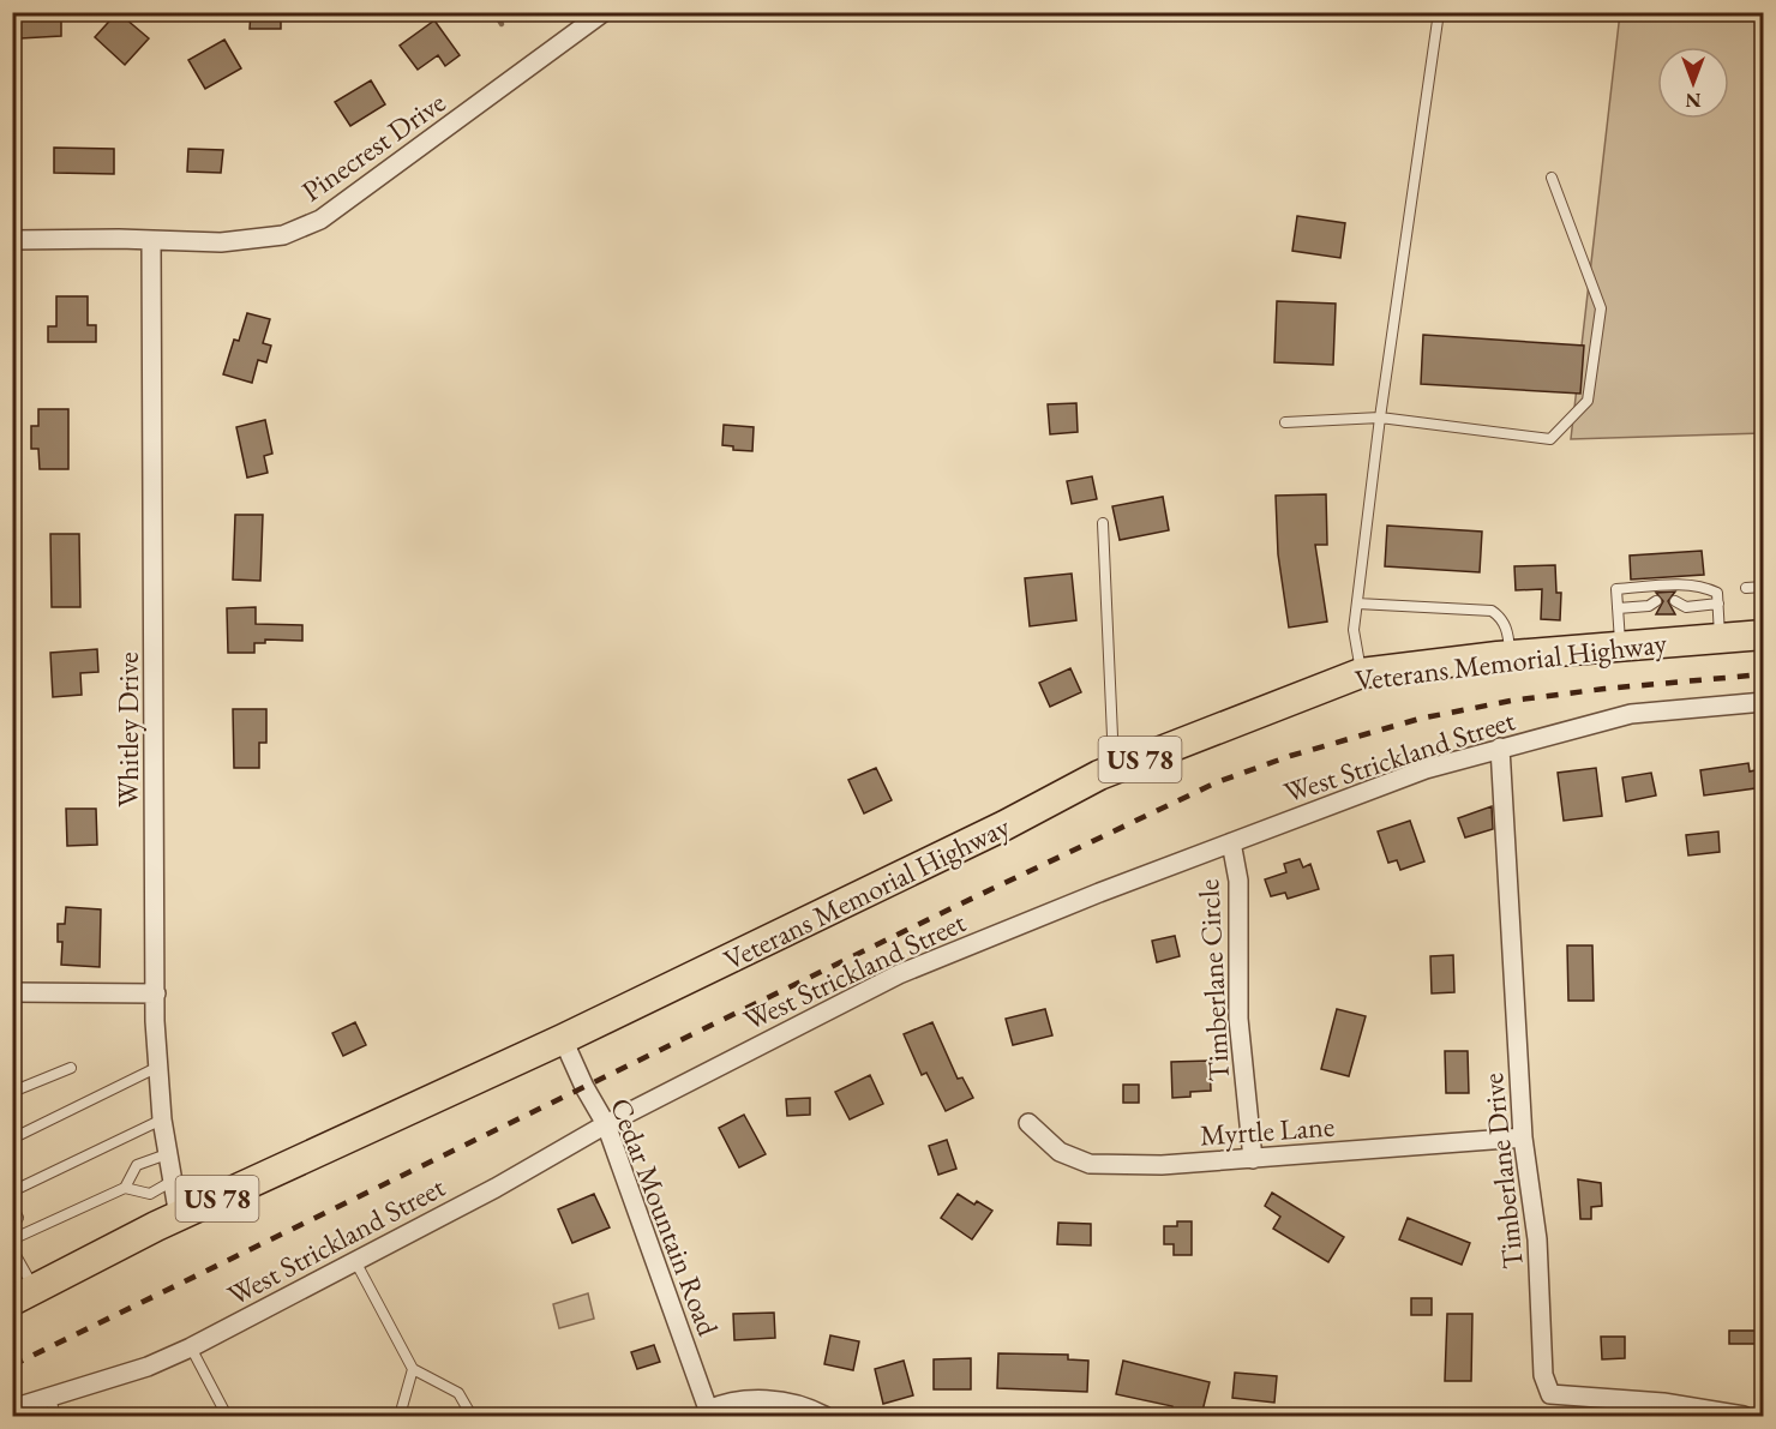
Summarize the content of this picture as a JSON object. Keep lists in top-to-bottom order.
{
  "streets": {
    "main road": ["Veterans Memorial Highway", "US 78"],
    "street": [
      "Pinecrest Drive",
      "Whitley Drive",
      "West Strickland Street",
      "Timberlane Circle",
      "Myrtle Lane",
      "Timberlane Drive",
      "Cedar Mountain Road"
    ]
  },
  "crossings": [
    ["Pinecrest Drive", "Whitley Drive"],
    ["Veterans Memorial Highway", "Whitley Drive"],
    ["Veterans Memorial Highway", "Cedar Mountain Road"],
    ["West Strickland Street", "Timberlane Circle"],
    ["West Strickland Street", "Timberlane Drive"],
    ["West Strickland Street", "Cedar Mountain Road"],
    ["Timberlane Circle", "Myrtle Lane"],
    ["Myrtle Lane", "Timberlane Drive"]
  ],
  "north": "bottom"
}
